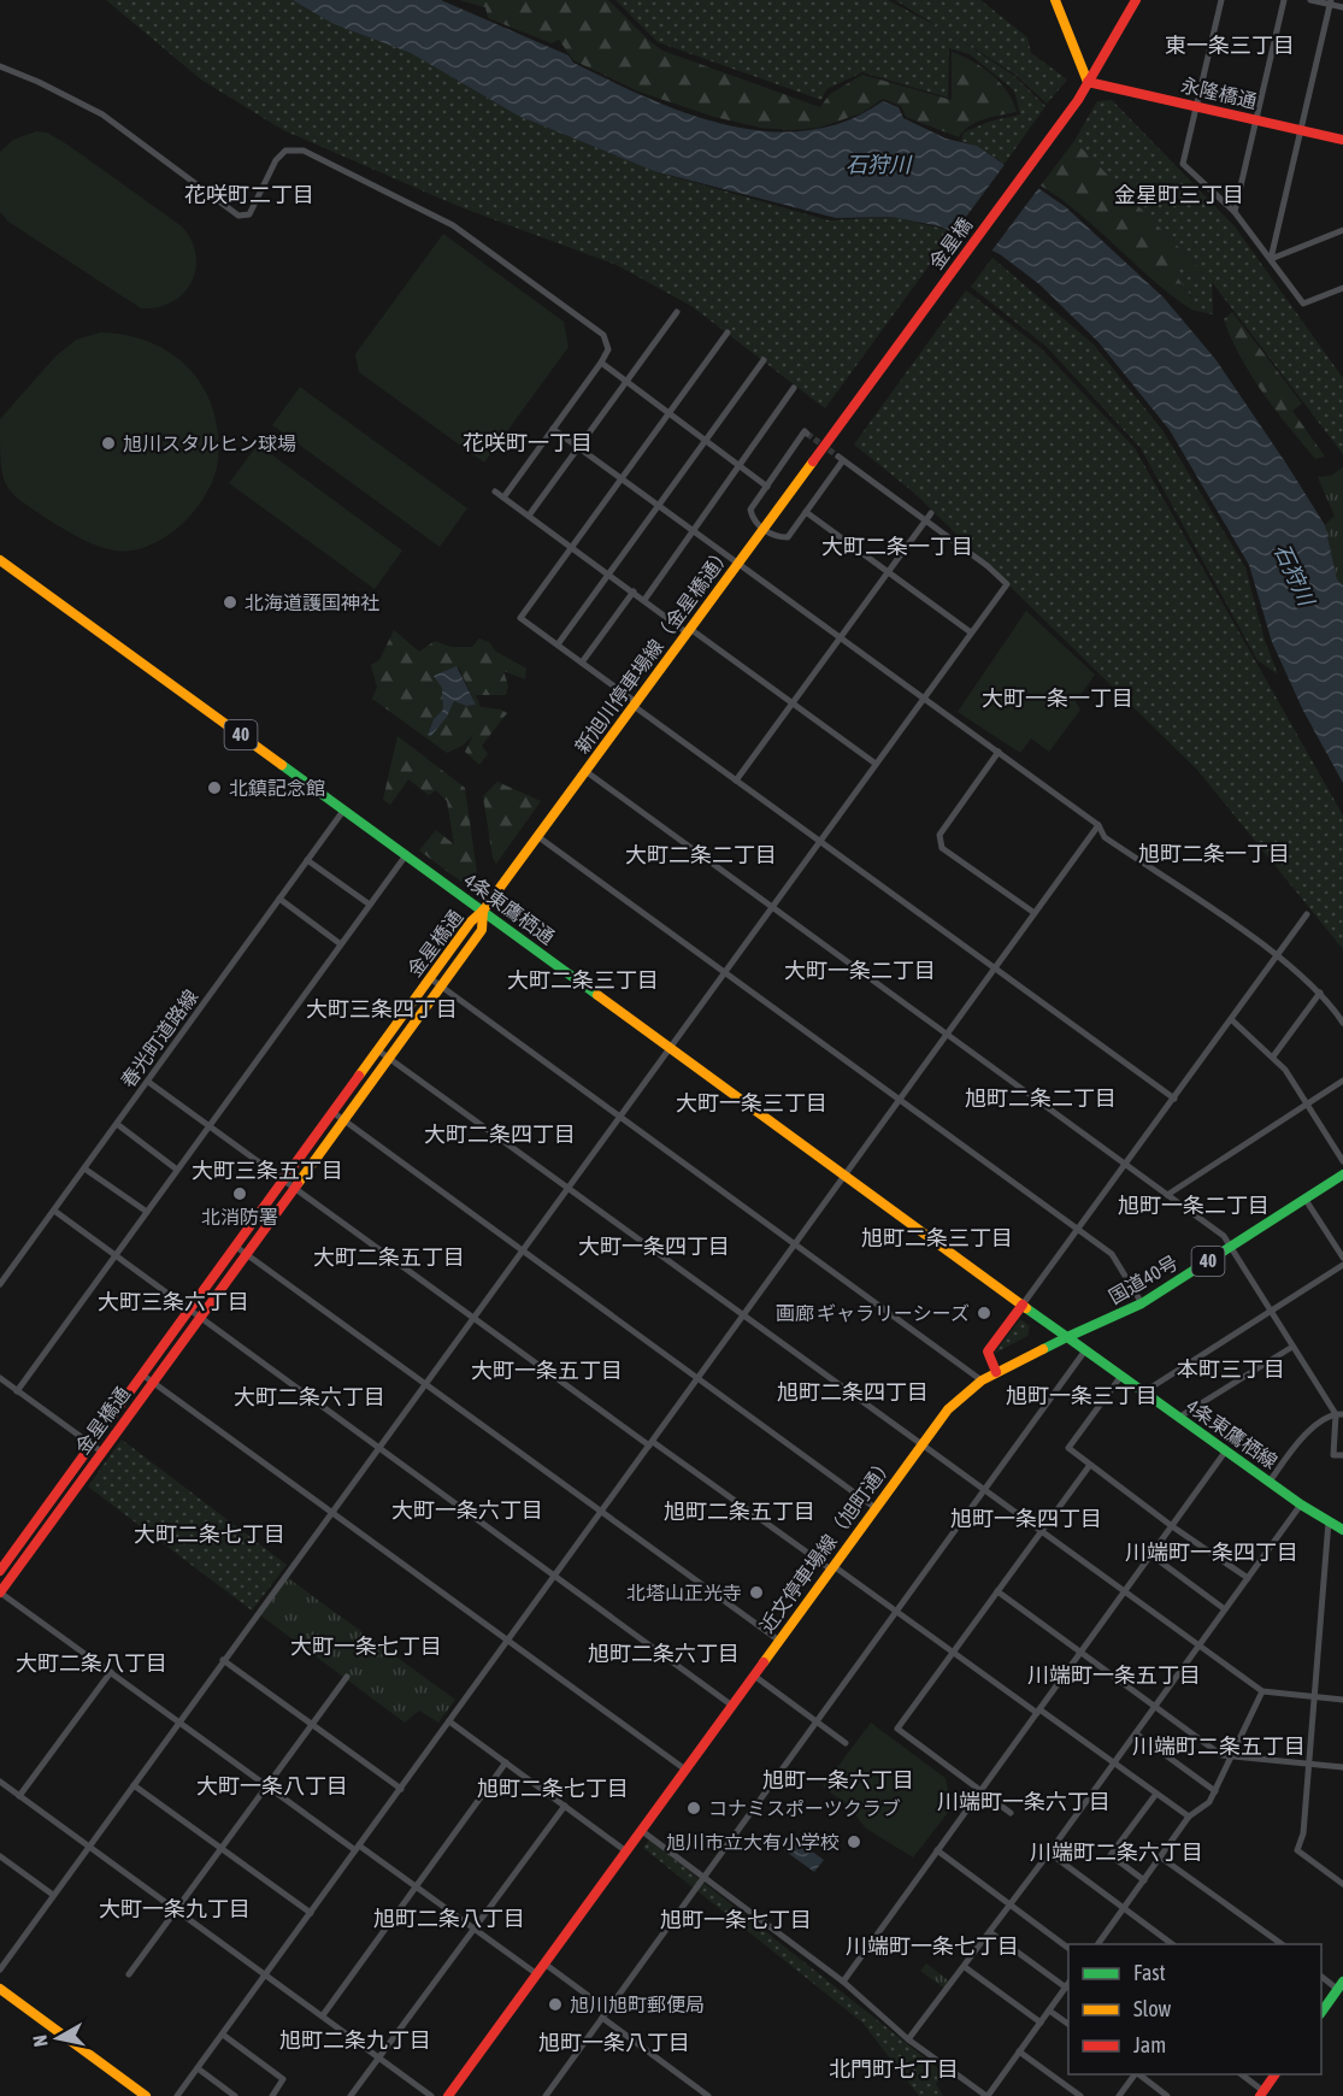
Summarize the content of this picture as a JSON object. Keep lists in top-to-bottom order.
{
  "streets": {
    "main road": [
      "永隆橋通",
      "金星橋",
      "新旭川停車場線（金星橋通）",
      "40",
      "4条東鷹栖通",
      "金星橋通",
      "国道40号",
      "4条東鷹栖線",
      "近文停車場線（旭町通）"
    ],
    "street": ["春光町道路線"]
  },
  "crossings": [
    ["永隆橋通", "金星橋"],
    ["金星橋", "新旭川停車場線（金星橋通）"],
    ["新旭川停車場線（金星橋通）", "4条東鷹栖通"],
    ["新旭川停車場線（金星橋通）", "金星橋通"],
    ["4条東鷹栖通", "金星橋通"],
    ["4条東鷹栖通", "春光町道路線"],
    ["4条東鷹栖通", "国道40号"],
    ["4条東鷹栖通", "4条東鷹栖線"],
    ["4条東鷹栖通", "近文停車場線（旭町通）"],
    ["国道40号", "4条東鷹栖線"],
    ["国道40号", "近文停車場線（旭町通）"],
    ["4条東鷹栖線", "近文停車場線（旭町通）"]
  ],
  "districts": [
    "東一条三丁目",
    "花咲町二丁目",
    "金星町三丁目",
    "花咲町一丁目",
    "大町二条一丁目",
    "大町一条一丁目",
    "旭町二条一丁目",
    "大町二条二丁目",
    "大町一条二丁目",
    "大町二条三丁目",
    "大町三条四丁目",
    "旭町二条二丁目",
    "大町一条三丁目",
    "大町二条四丁目",
    "大町三条五丁目",
    "旭町一条二丁目",
    "旭町二条三丁目",
    "大町一条四丁目",
    "大町二条五丁目",
    "大町三条六丁目",
    "本町三丁目",
    "大町一条五丁目",
    "旭町二条四丁目",
    "旭町一条三丁目",
    "大町二条六丁目",
    "大町一条六丁目",
    "旭町二条五丁目",
    "旭町一条四丁目",
    "大町二条七丁目",
    "川端町一条四丁目",
    "大町一条七丁目",
    "旭町二条六丁目",
    "大町二条八丁目",
    "川端町一条五丁目",
    "川端町二条五丁目",
    "旭町一条六丁目",
    "大町一条八丁目",
    "旭町二条七丁目",
    "川端町一条六丁目",
    "川端町二条六丁目",
    "大町一条九丁目",
    "旭町二条八丁目",
    "旭町一条七丁目",
    "川端町一条七丁目",
    "旭町二条九丁目",
    "旭町一条八丁目",
    "北門町七丁目"
  ],
  "water": ["石狩川"],
  "places": [
    "旭川スタルヒン球場",
    "北海道護国神社",
    "北鎮記念館",
    "北消防署",
    "画廊 ギャラリーシーズ",
    "北塔山正光寺",
    "コナミスポーツクラブ",
    "旭川市立大有小学校",
    "旭川旭町郵便局"
  ],
  "legend": ["Fast", "Slow", "Jam"],
  "north": "left"
}
